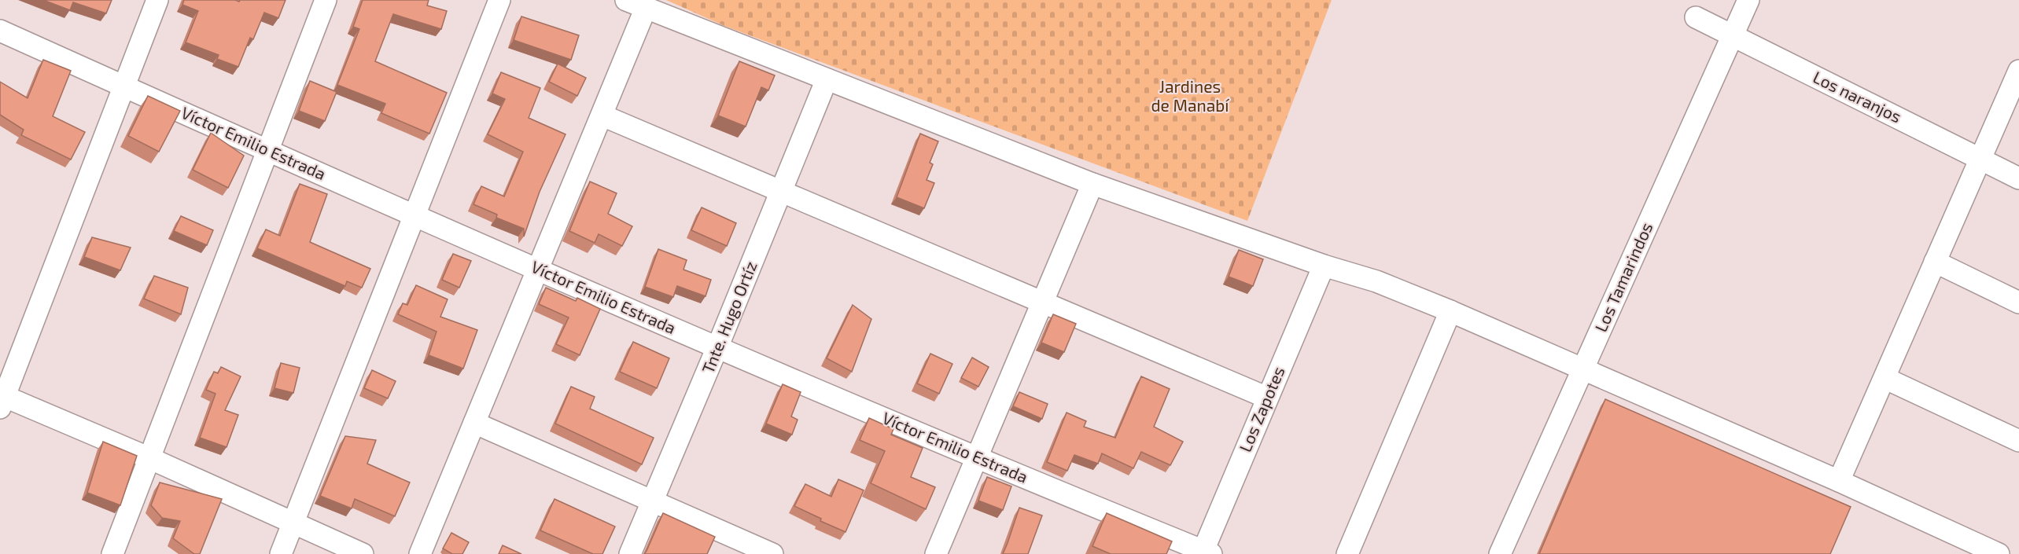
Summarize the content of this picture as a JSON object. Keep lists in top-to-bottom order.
{
  "streets": {
    "street": [
      "Los naranjos",
      "Víctor Emilio Estrada",
      "Los Tamarindos",
      "Tnte. Hugo Ortíz",
      "Los Zapotes"
    ]
  },
  "crossings": [
    ["Los naranjos", "Los Tamarindos"],
    ["Víctor Emilio Estrada", "Tnte. Hugo Ortíz"],
    ["Víctor Emilio Estrada", "Los Zapotes"]
  ],
  "parks": ["Jardines de Manabí"]
}
